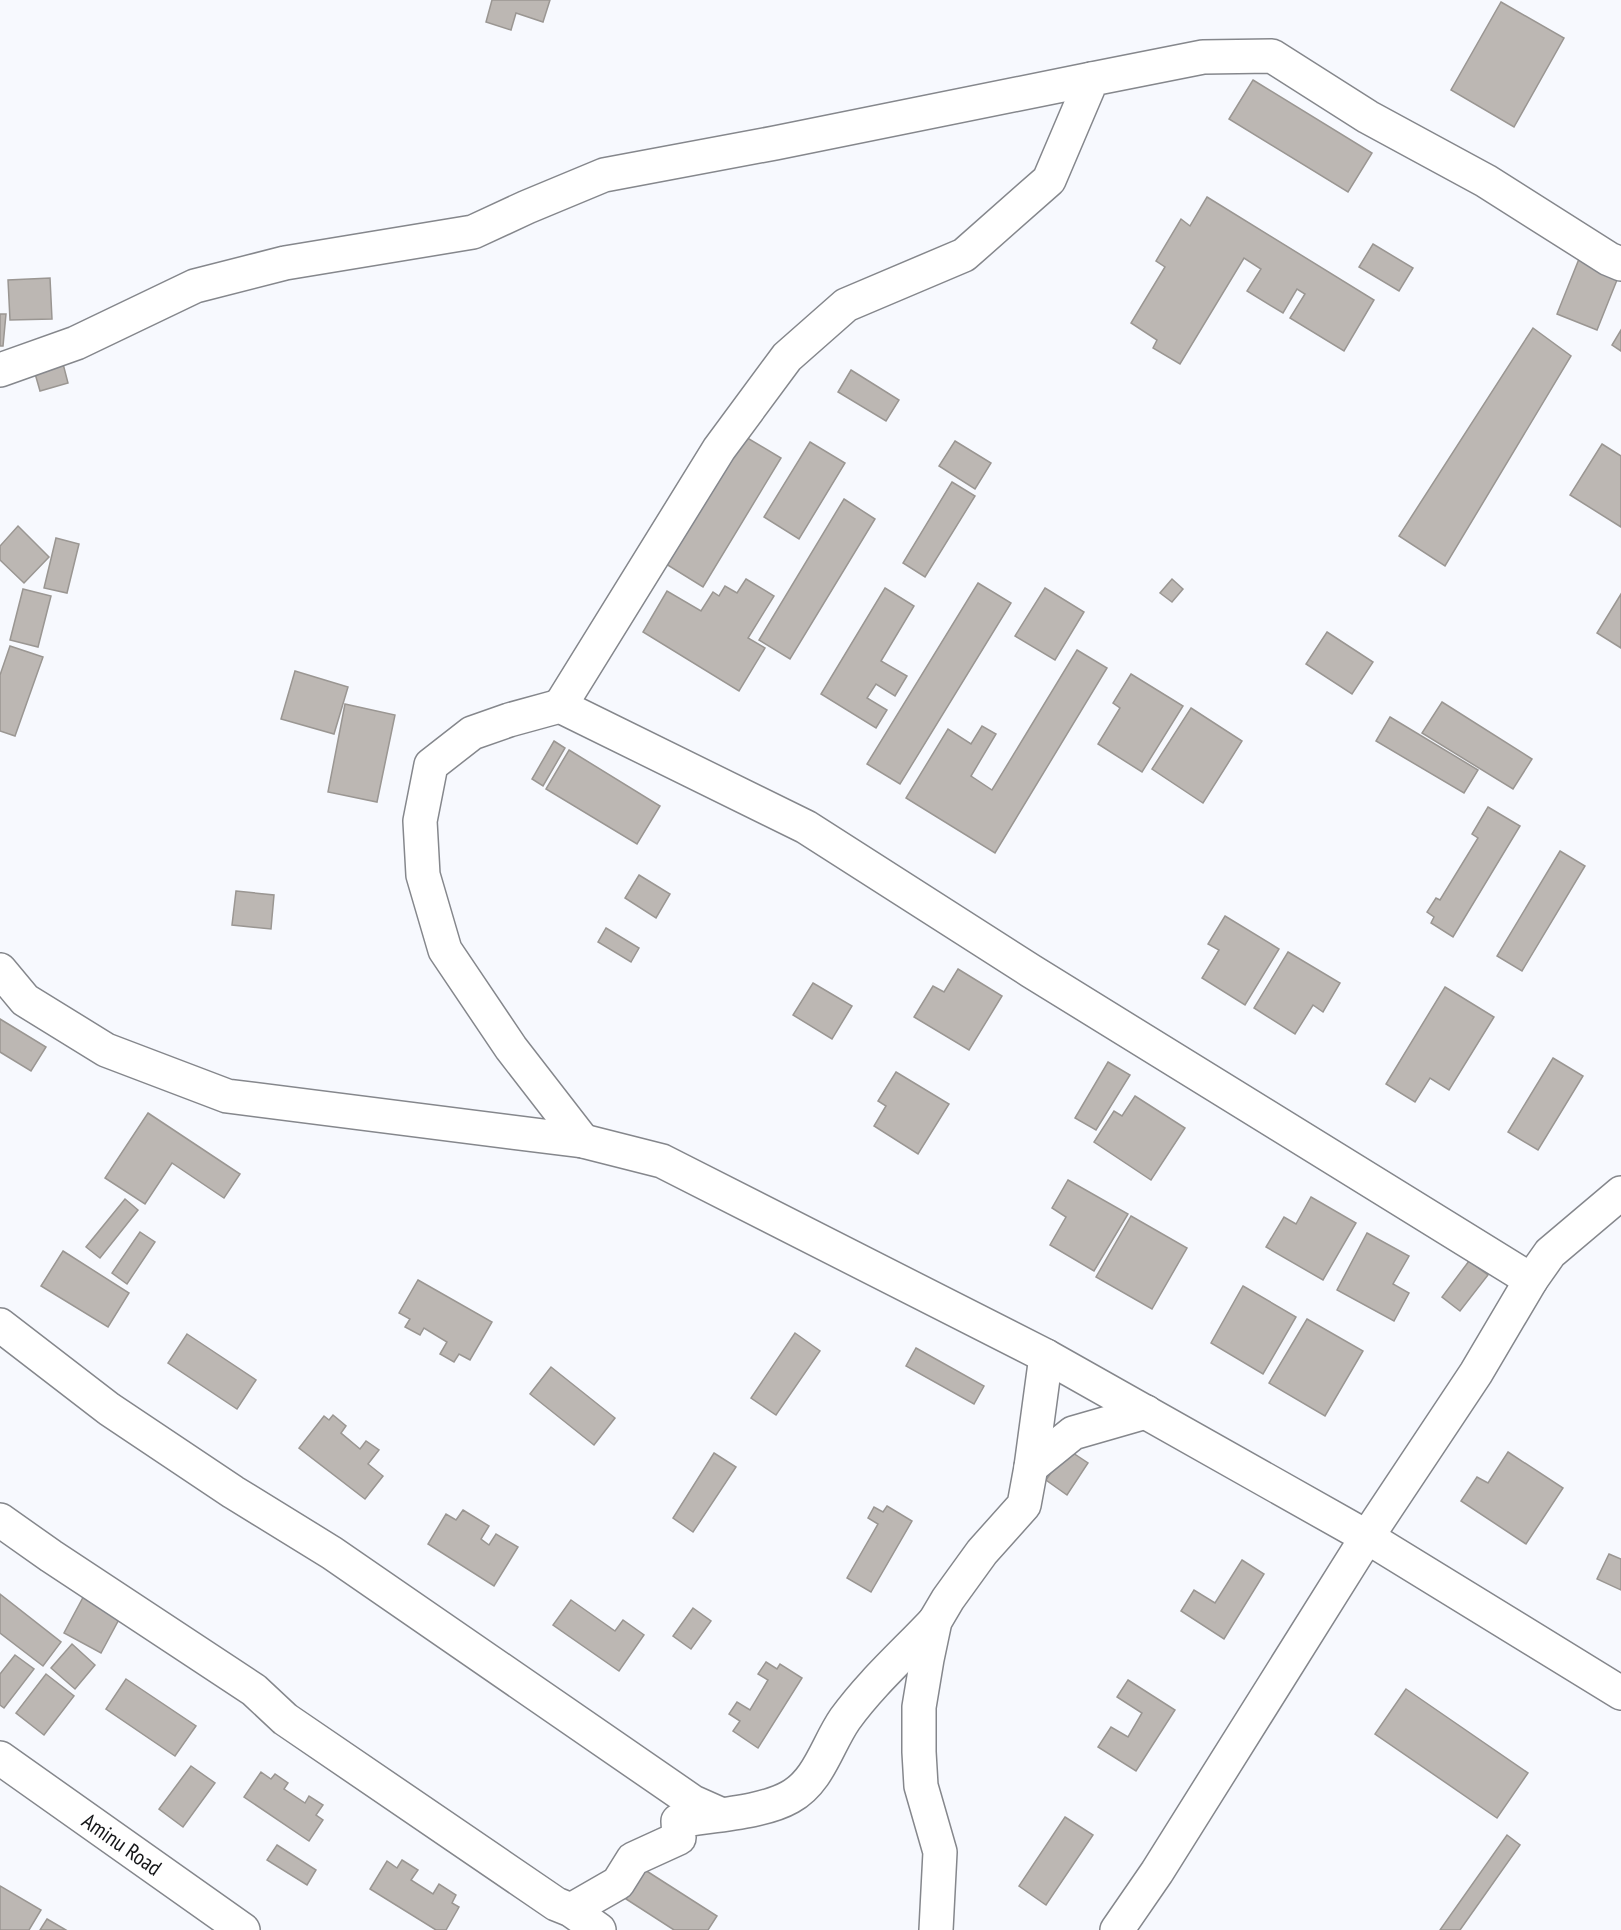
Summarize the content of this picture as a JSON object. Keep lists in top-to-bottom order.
{
  "streets": {
    "street": ["Aminu Road"]
  }
}
